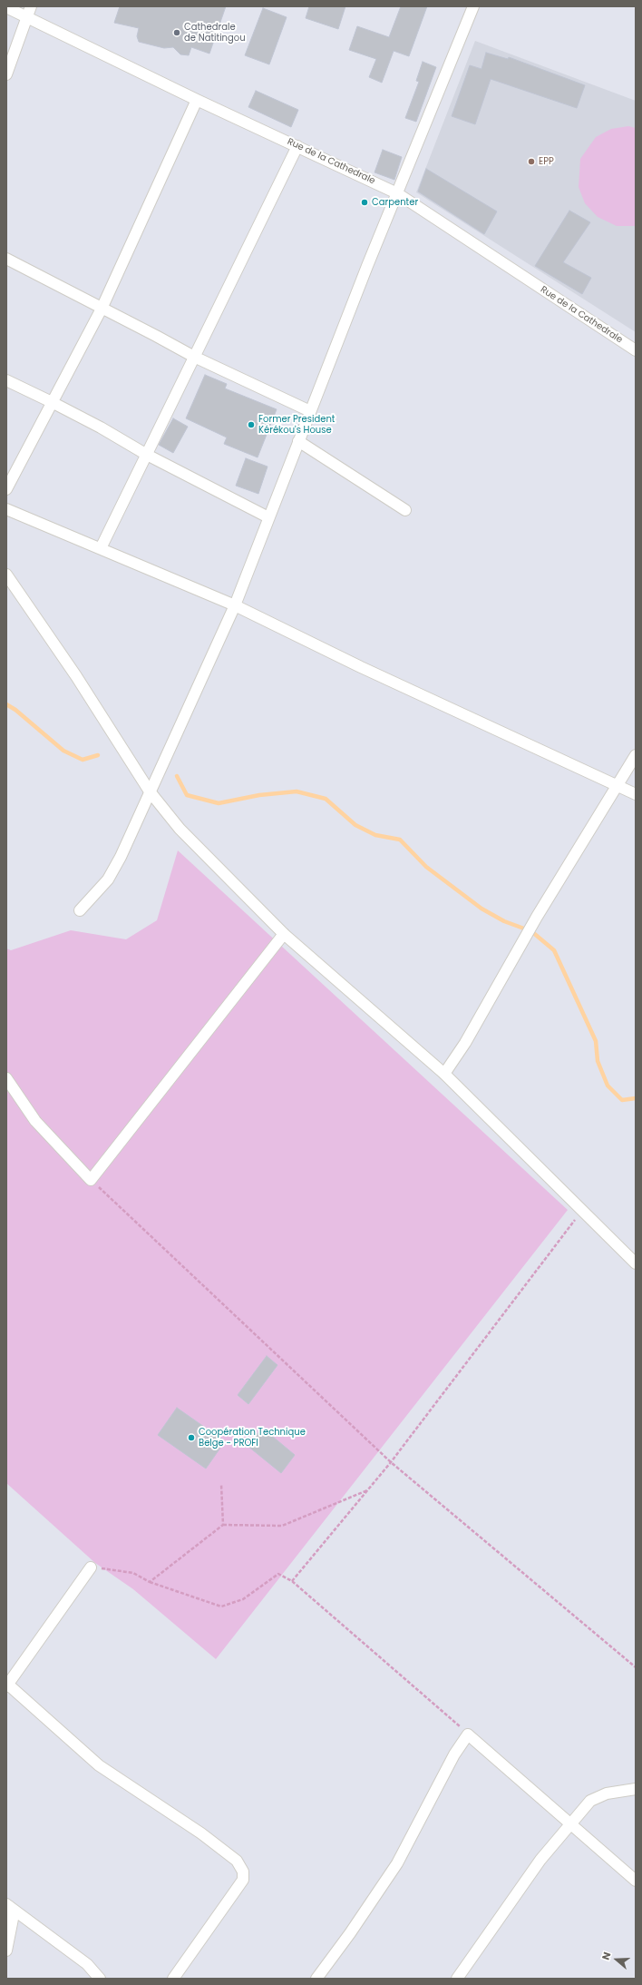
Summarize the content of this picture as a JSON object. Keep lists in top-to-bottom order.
{
  "streets": {
    "street": ["Rue de la Cathedrale"]
  },
  "places": [
    "Cathedrale de Natitingou",
    "EPP",
    "Carpenter",
    "Former President Kérékou's House",
    "Coopération Technique Belge - PROFI"
  ],
  "north": "left"
}
